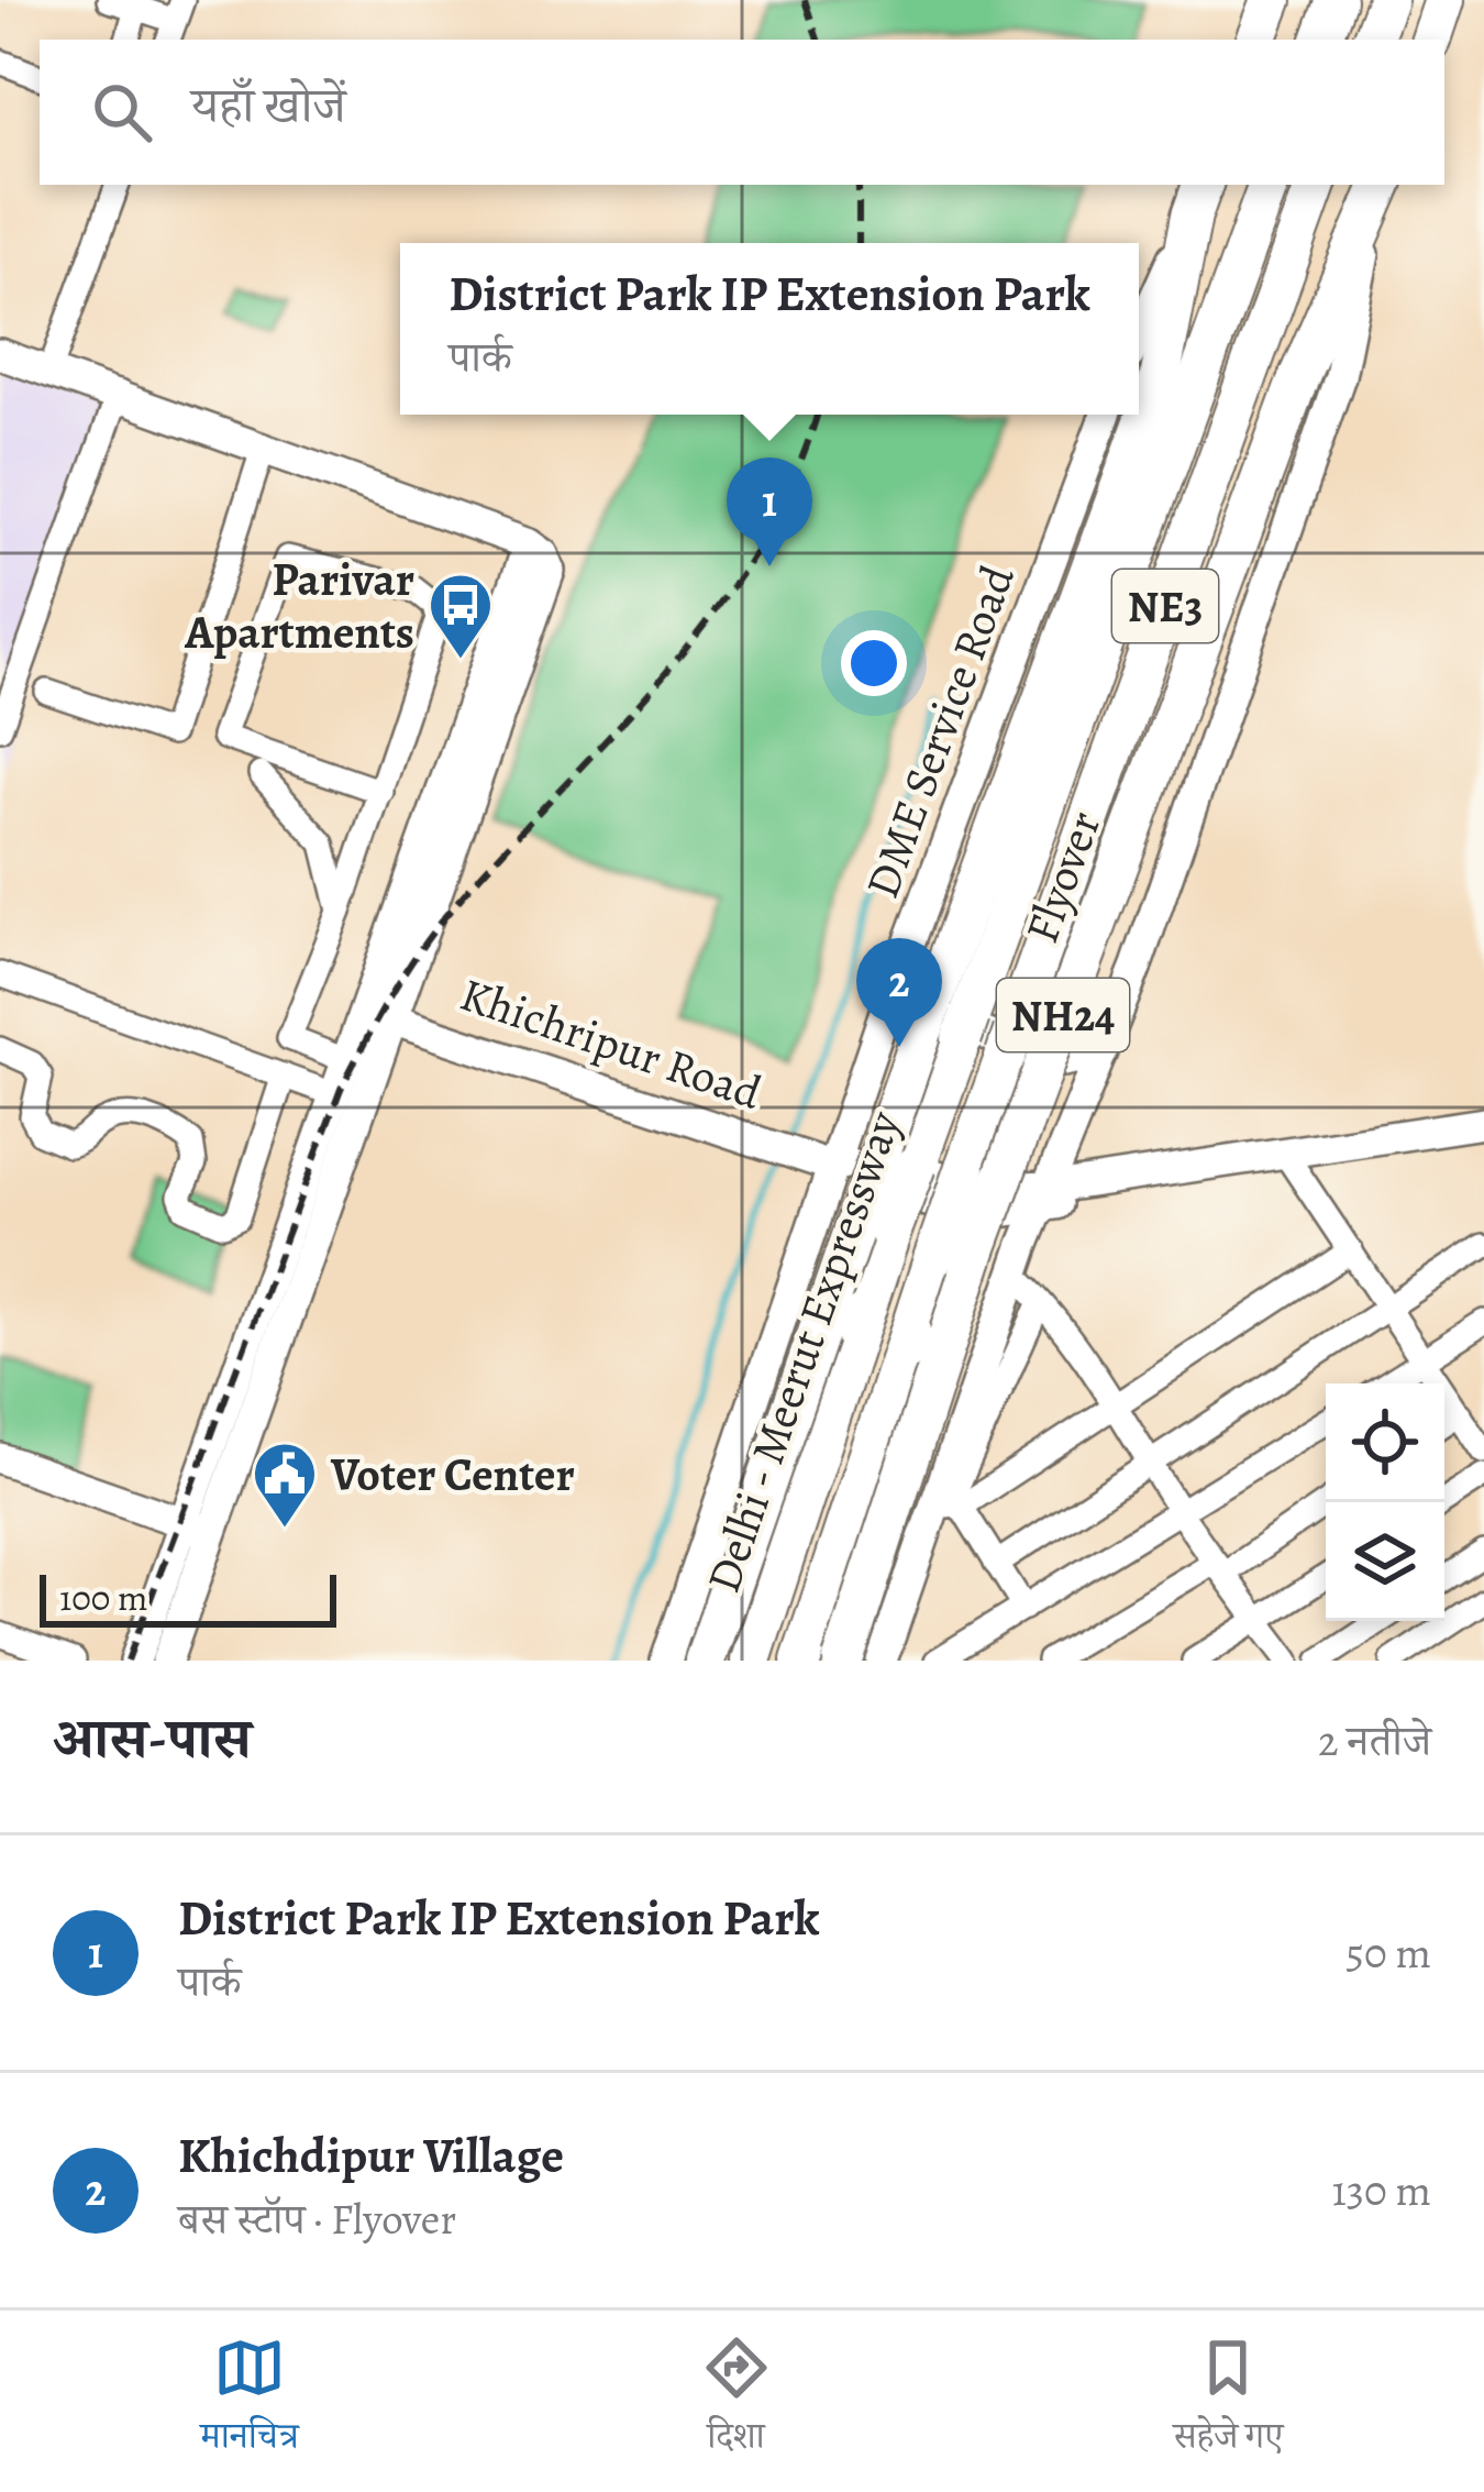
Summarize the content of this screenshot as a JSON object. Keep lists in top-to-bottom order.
{
  "streets": {
    "highway": [
      "NE3",
      "Flyover",
      "NH24",
      "Delhi - Meerut Expressway"
    ],
    "street": ["DME Service Road", "Khichripur Road"]
  },
  "crossings": [
    ["DME Service Road", "Khichripur Road"]
  ],
  "places": {
    "bus stop": ["Parivar Apartments"],
    "public building": ["Voter Center"]
  },
  "scale_bar": "100 m",
  "page": {
    "search": "यहाँ खोजें",
    "popup": ["District Park IP Extension Park", "पार्क"],
    "pins": ["1", "2"],
    "scale": "100 m",
    "heading": ["आस-पास", "2 नतीजे"],
    "list": [
      {
        "mark": "1",
        "name": "District Park IP Extension Park",
        "note": "पार्क",
        "value": "50 m"
      },
      {
        "mark": "2",
        "name": "Khichdipur Village",
        "note": "बस स्टॉप · Flyover",
        "value": "130 m"
      }
    ],
    "nav": ["मानचित्र", "दिशा", "सहेजे गए"]
  }
}
